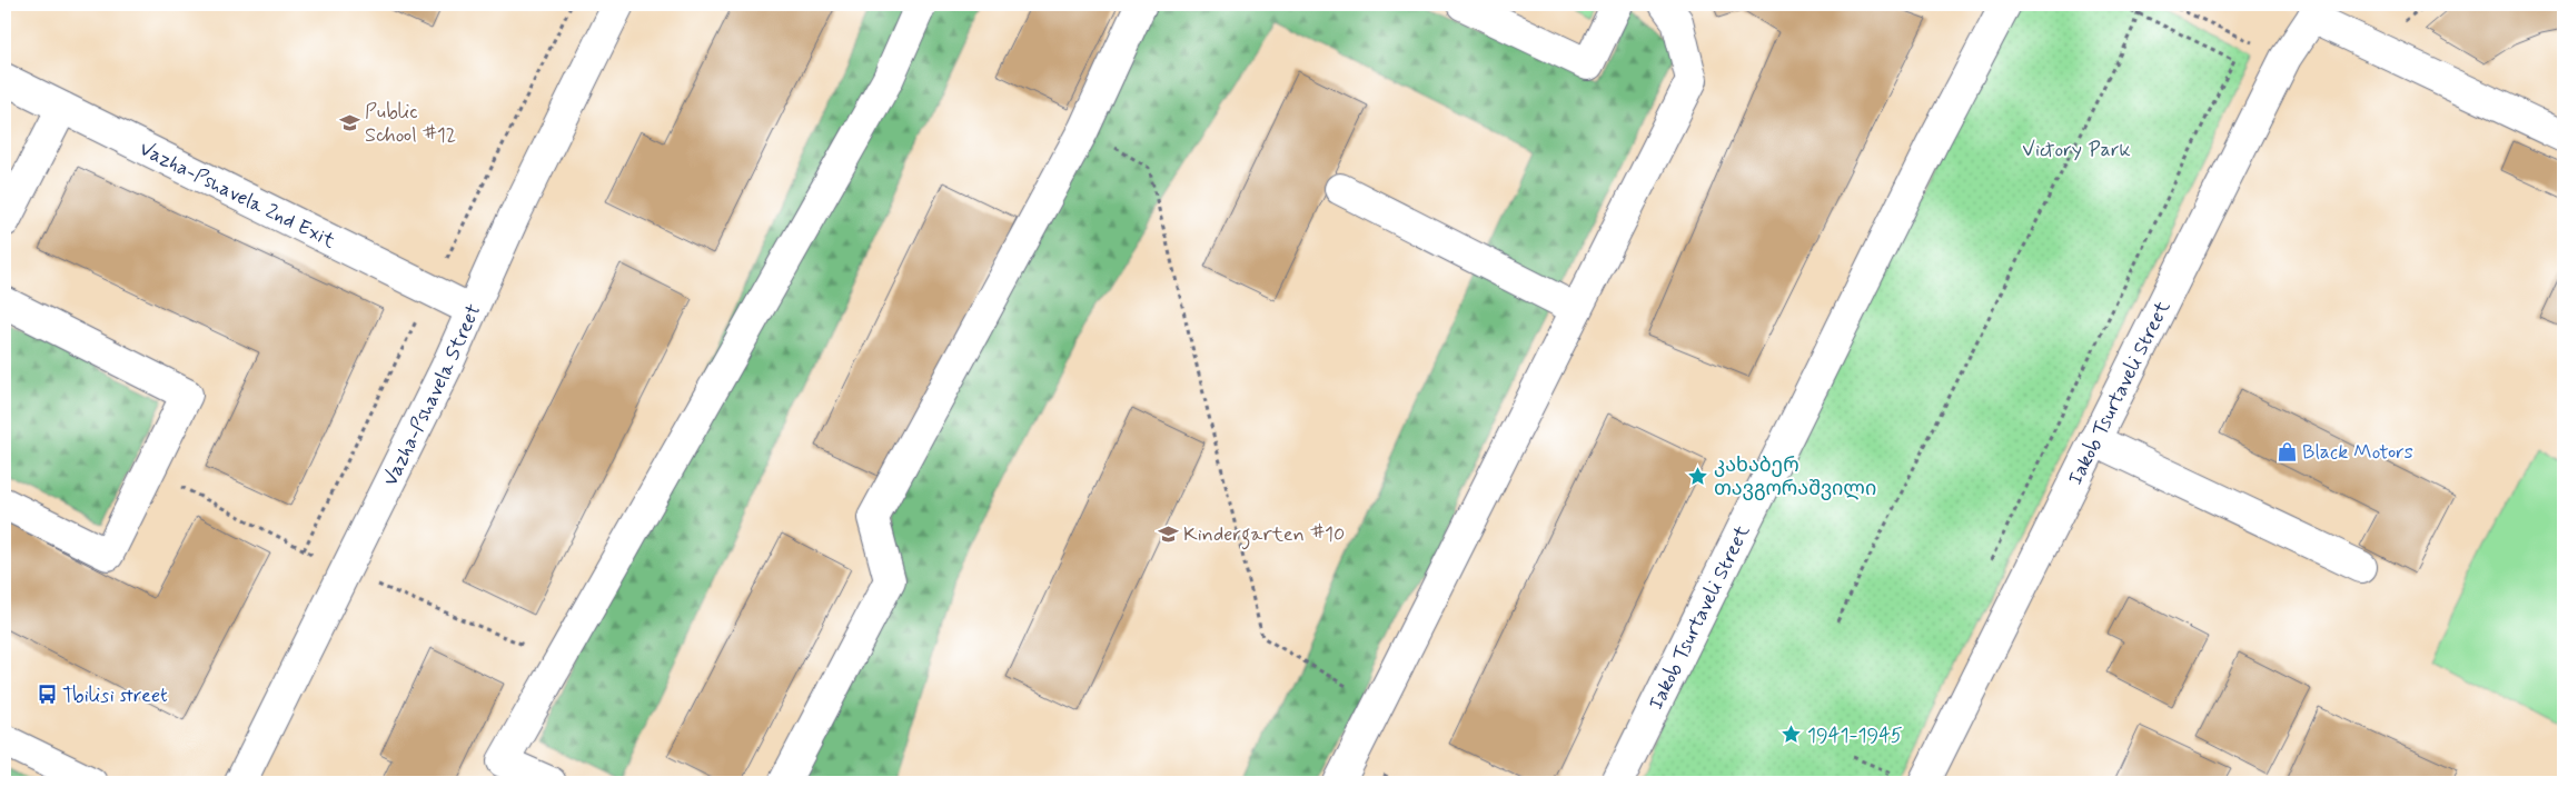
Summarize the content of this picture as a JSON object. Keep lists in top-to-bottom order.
{
  "streets": {
    "main road": ["Vazha-Pshavela 2nd Exit", "Iakob Tsurtaveli Street", "Vazha-Pshavela Street"]
  },
  "crossings": [
    ["Vazha-Pshavela 2nd Exit", "Vazha-Pshavela Street"]
  ],
  "parks": ["Victory Park"],
  "places": {
    "school or university": ["Public School #12", "Kindergarten #10"],
    "shop": ["Black Motors"],
    "place": ["კახაბერ თავგორაშვილი", "1941-1945"],
    "bus stop": ["Tbilisi street"]
  }
}
